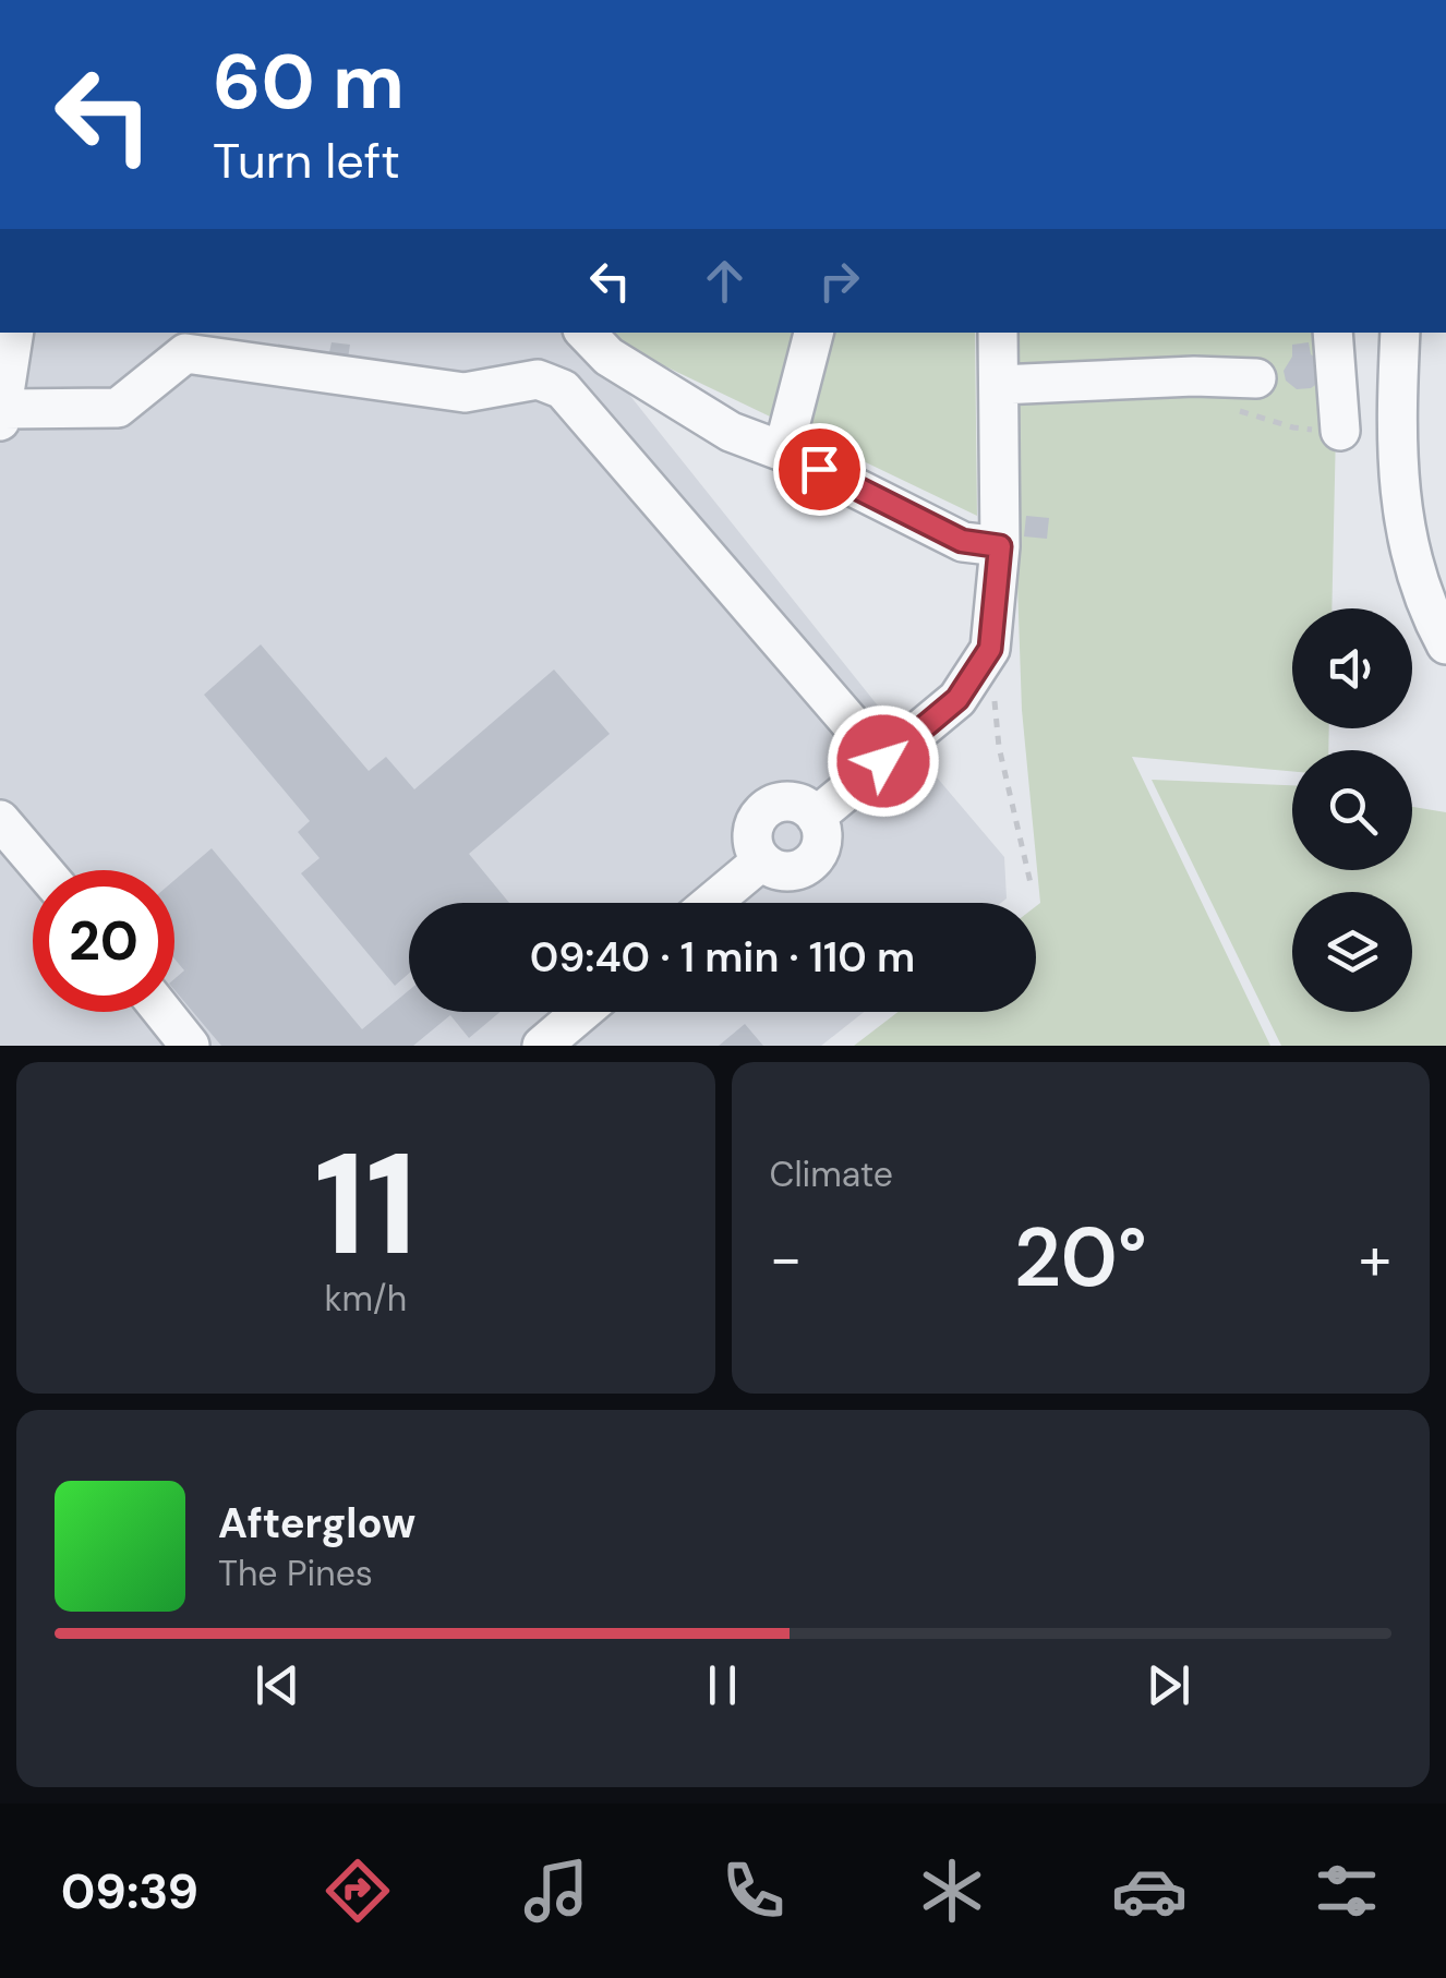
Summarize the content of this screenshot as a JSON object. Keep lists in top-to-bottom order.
{
  "page": {
    "turn": ["60 m", "Turn left"],
    "limit": "20",
    "trip": "09:40 · 1 min · 110 m",
    "tile": [
      ["11", "km/h"],
      "Climate"
    ],
    "heat": ["−", "20°", "+"],
    "song": ["Afterglow", "The Pines"],
    "tabs": "09:39"
  }
}
